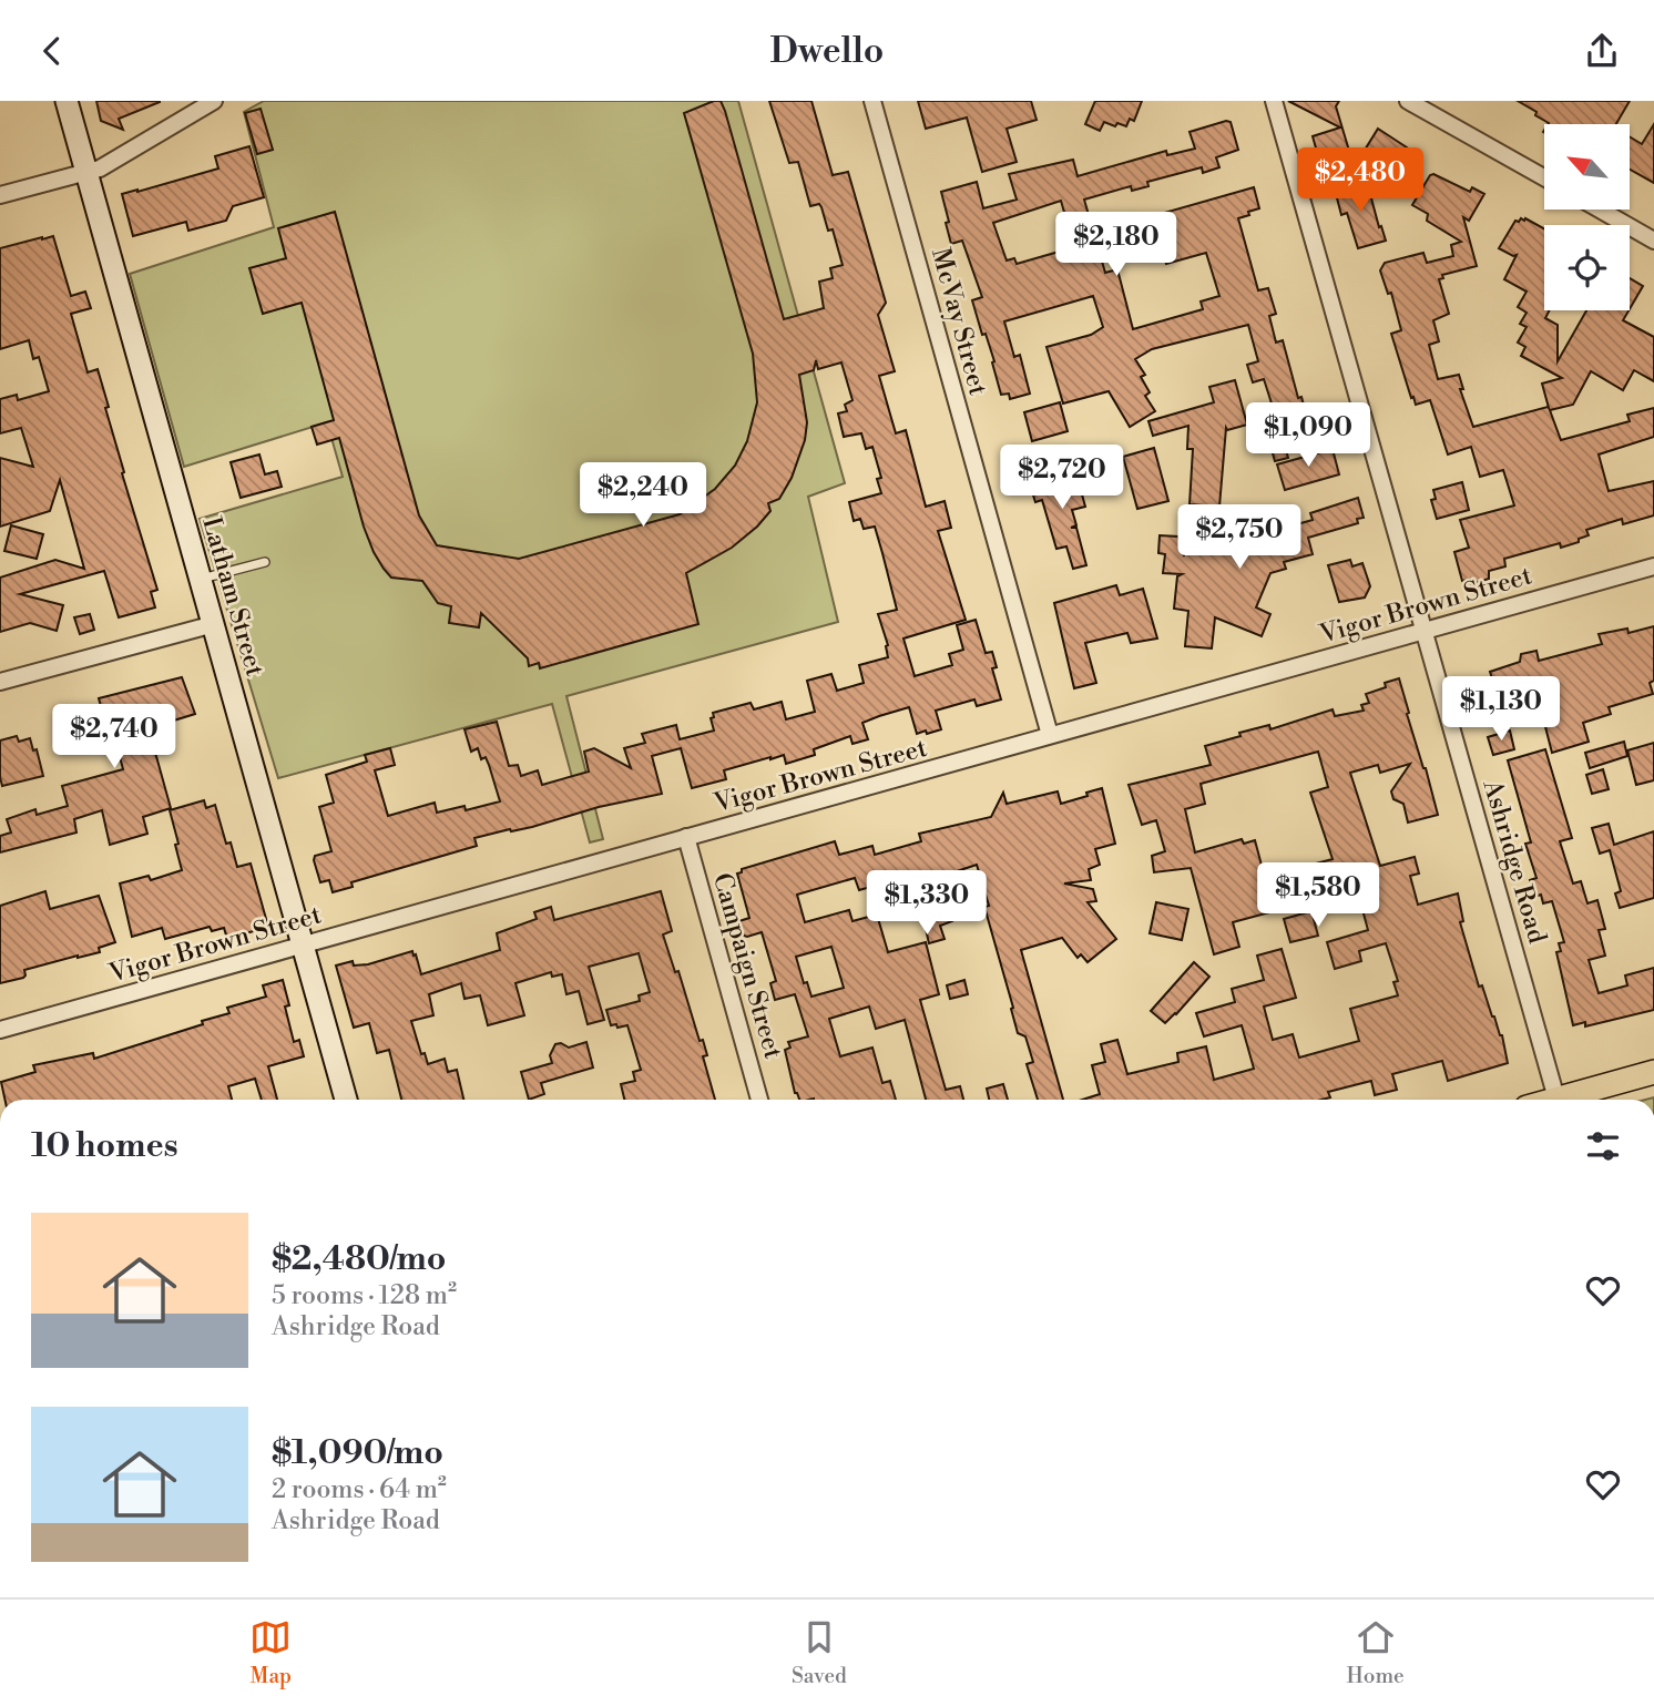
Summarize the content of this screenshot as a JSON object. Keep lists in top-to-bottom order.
{
  "streets": {
    "main road": ["Latham Street"],
    "street": [
      "McVay Street",
      "Vigor Brown Street",
      "Ashridge Road",
      "Campaign Street"
    ]
  },
  "crossings": [
    ["McVay Street", "Vigor Brown Street"],
    ["Latham Street", "Vigor Brown Street"],
    ["Vigor Brown Street", "Ashridge Road"],
    ["Vigor Brown Street", "Campaign Street"]
  ],
  "north": "top left",
  "page": {
    "header": "Dwello",
    "price": [
      "$2,480",
      "$2,180",
      "$1,090",
      "$2,720",
      "$2,240",
      "$2,750",
      "$1,130",
      "$2,740",
      "$1,580",
      "$1,330"
    ],
    "heading": "10 homes",
    "list": [
      {
        "name": "$2,480/mo",
        "note": "5 rooms · 128 m² · Ashridge Road"
      },
      {
        "name": "$1,090/mo",
        "note": "2 rooms · 64 m² · Ashridge Road"
      }
    ],
    "tabs": ["Map", "Saved", "Home"]
  }
}
